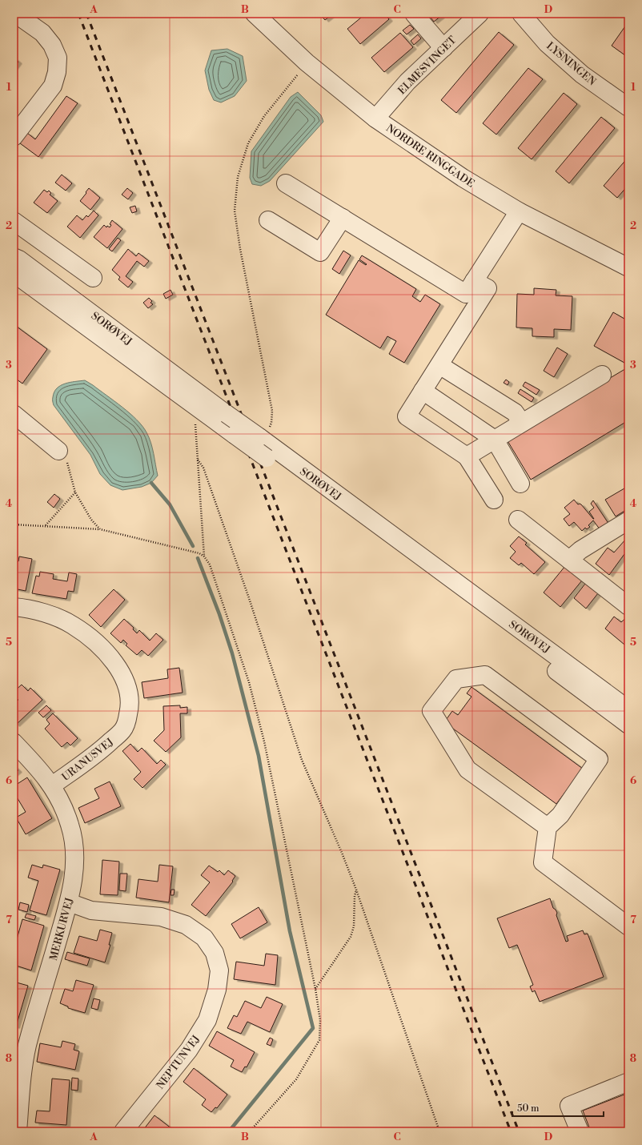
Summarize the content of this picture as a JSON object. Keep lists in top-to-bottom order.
{
  "streets": {
    "street": [
      "LYSNINGEN",
      "ELMESVINGET",
      "NORDRE RINGGADE",
      "SORØVEJ",
      "URANUSVEJ",
      "MERKURVEJ",
      "NEPTUNVEJ"
    ]
  },
  "crossings": [
    ["ELMESVINGET", "NORDRE RINGGADE"],
    ["URANUSVEJ", "MERKURVEJ"],
    ["MERKURVEJ", "NEPTUNVEJ"]
  ],
  "scale_bar": "50 m",
  "grid": {
    "columns": [
      "A",
      "B",
      "C",
      "D"
    ],
    "rows": [
      "1",
      "2",
      "3",
      "4",
      "5",
      "6",
      "7",
      "8"
    ]
  }
}
